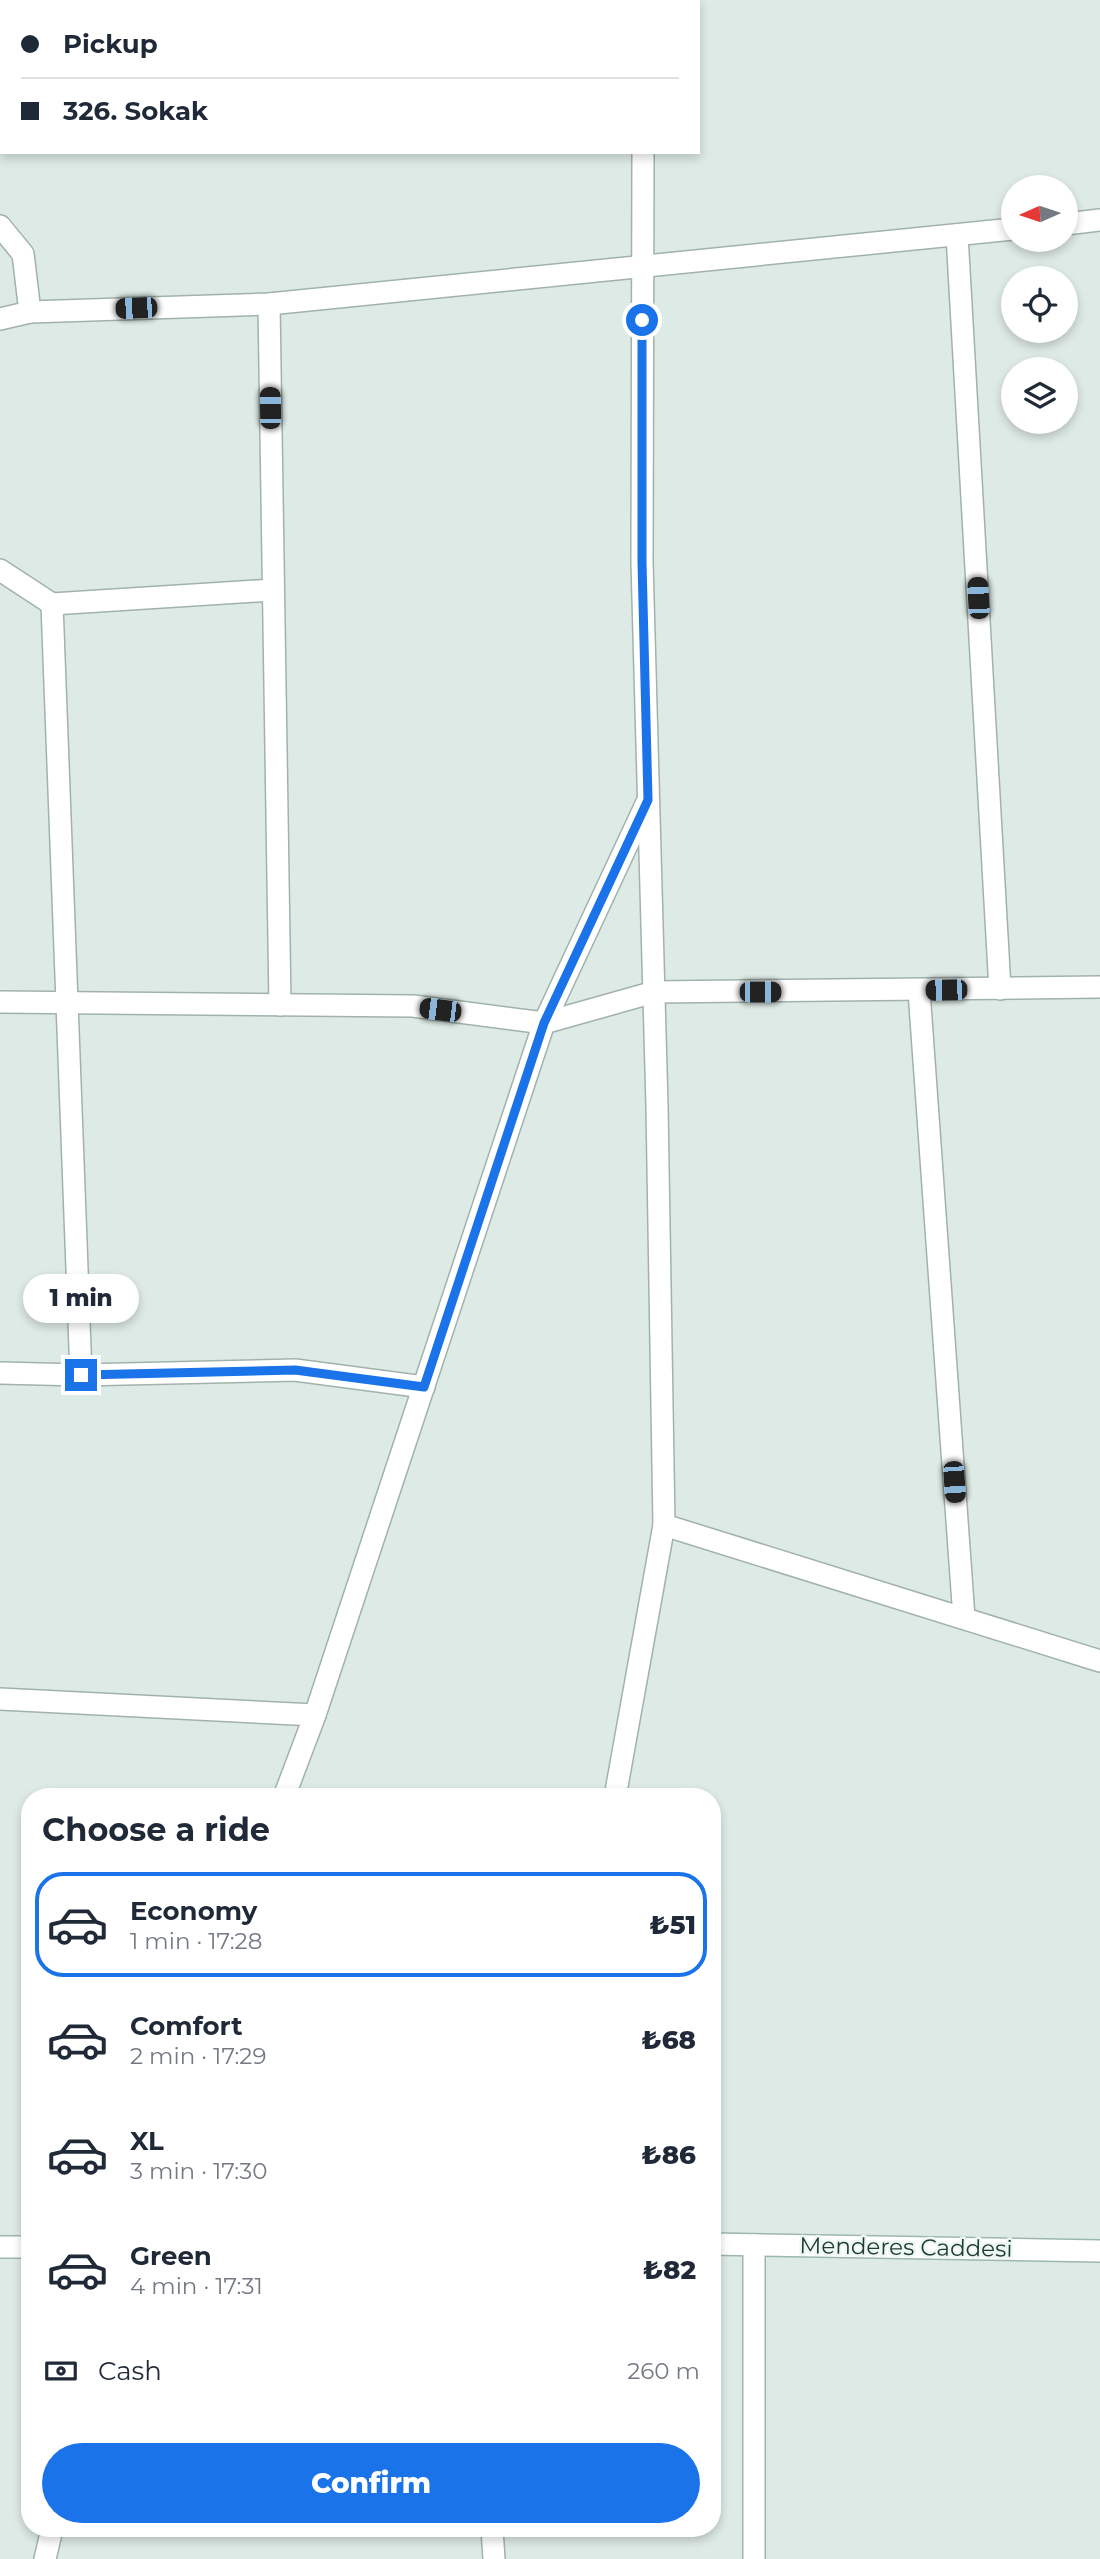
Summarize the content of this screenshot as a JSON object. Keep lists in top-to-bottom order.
{
  "streets": {
    "street": ["Menderes Caddesi"]
  },
  "north": "left",
  "page": {
    "banner": ["Pickup", "326. Sokak"],
    "bubble": "1 min",
    "heading": "Choose a ride",
    "list": [
      {
        "name": "Economy",
        "note": "1 min · 17:28",
        "value": "₺51"
      },
      {
        "name": "Comfort",
        "note": "2 min · 17:29",
        "value": "₺68"
      },
      {
        "name": "XL",
        "note": "3 min · 17:30",
        "value": "₺86"
      },
      {
        "name": "Green",
        "note": "4 min · 17:31",
        "value": "₺82"
      }
    ],
    "pay": ["Cash", "260 m"],
    "buttons": "Confirm"
  }
}
